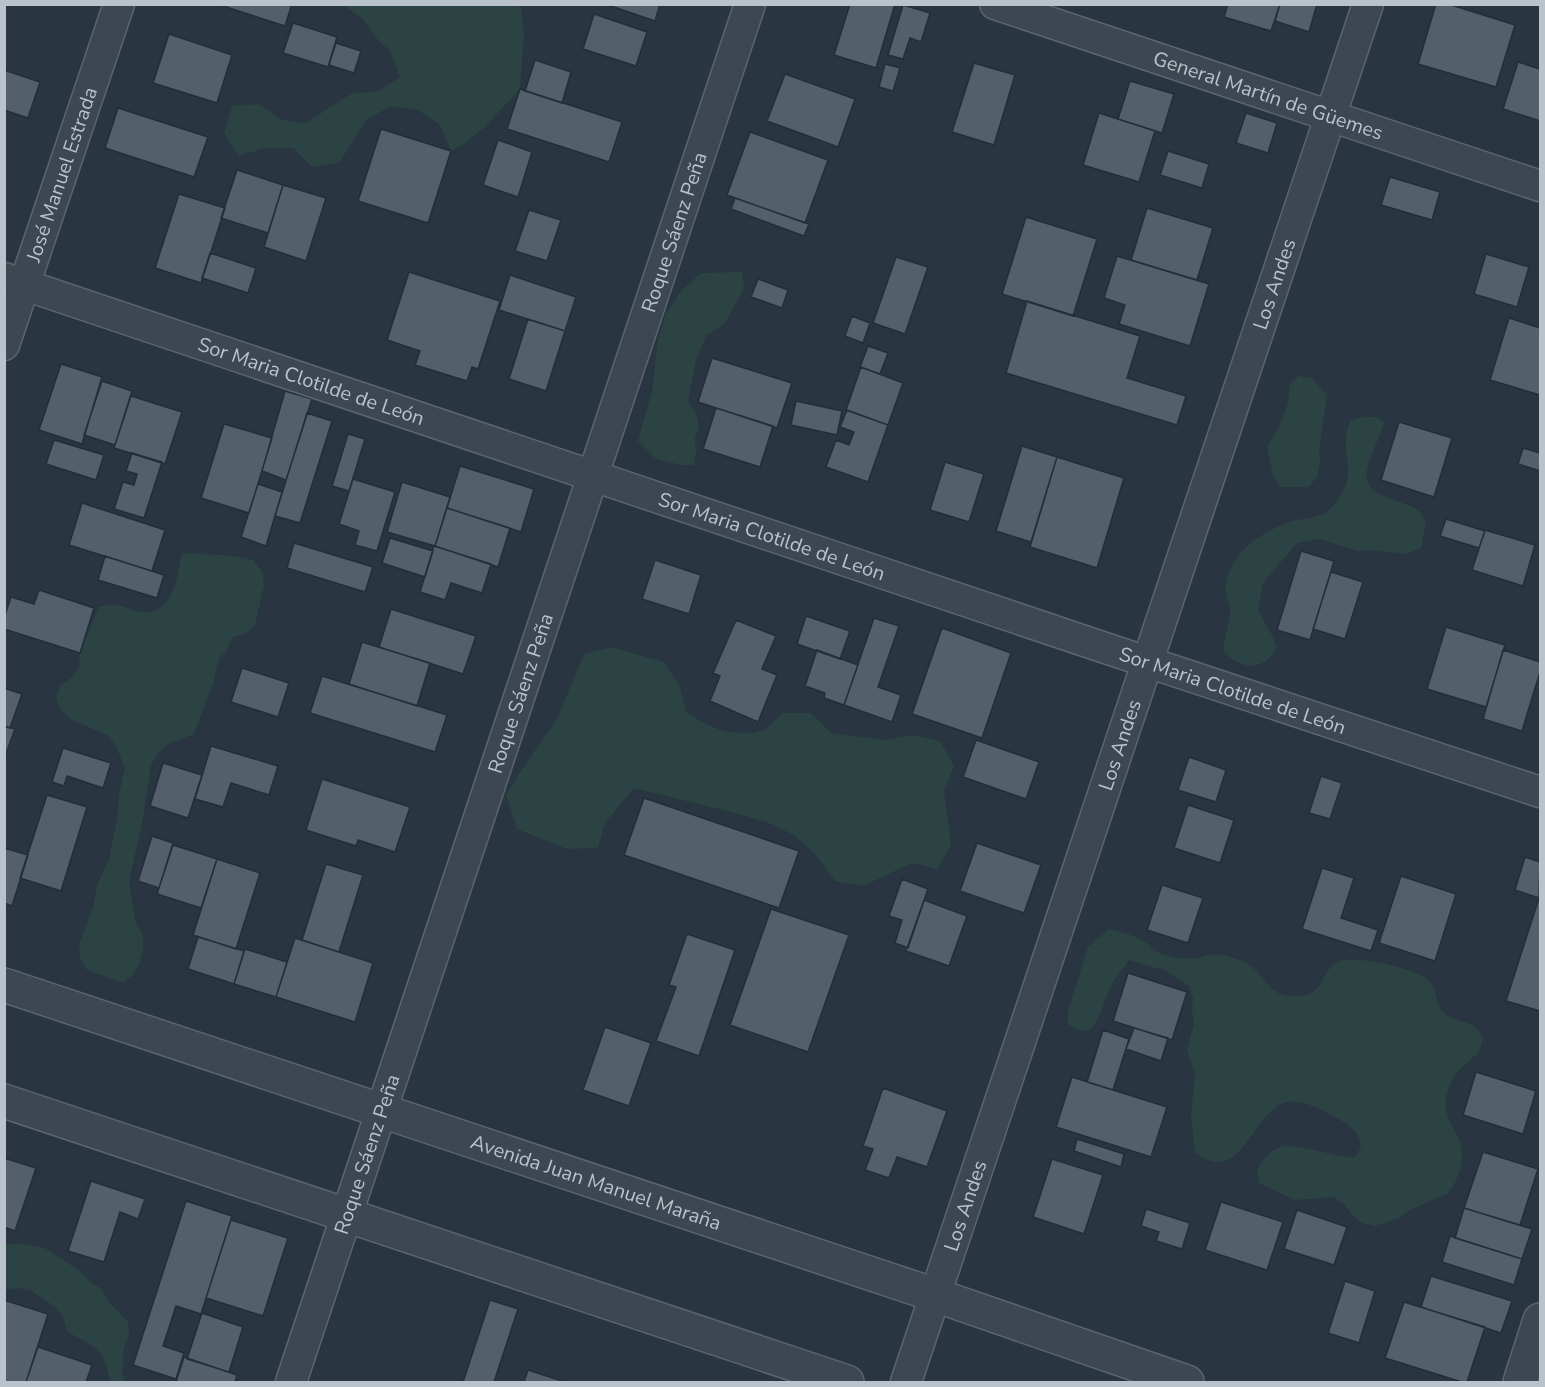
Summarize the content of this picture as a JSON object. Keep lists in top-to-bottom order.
{
  "streets": {
    "street": [
      "General Martín de Güemes",
      "José Manuel Estrada",
      "Roque Sáenz Peña",
      "Los Andes",
      "Sor Maria Clotilde de León",
      "Avenida Juan Manuel Maraña"
    ]
  },
  "crossings": [
    ["General Martín de Güemes", "Los Andes"],
    ["José Manuel Estrada", "Sor Maria Clotilde de León"],
    ["Roque Sáenz Peña", "Sor Maria Clotilde de León"],
    ["Roque Sáenz Peña", "Avenida Juan Manuel Maraña"],
    ["Los Andes", "Sor Maria Clotilde de León"],
    ["Los Andes", "Avenida Juan Manuel Maraña"]
  ]
}
